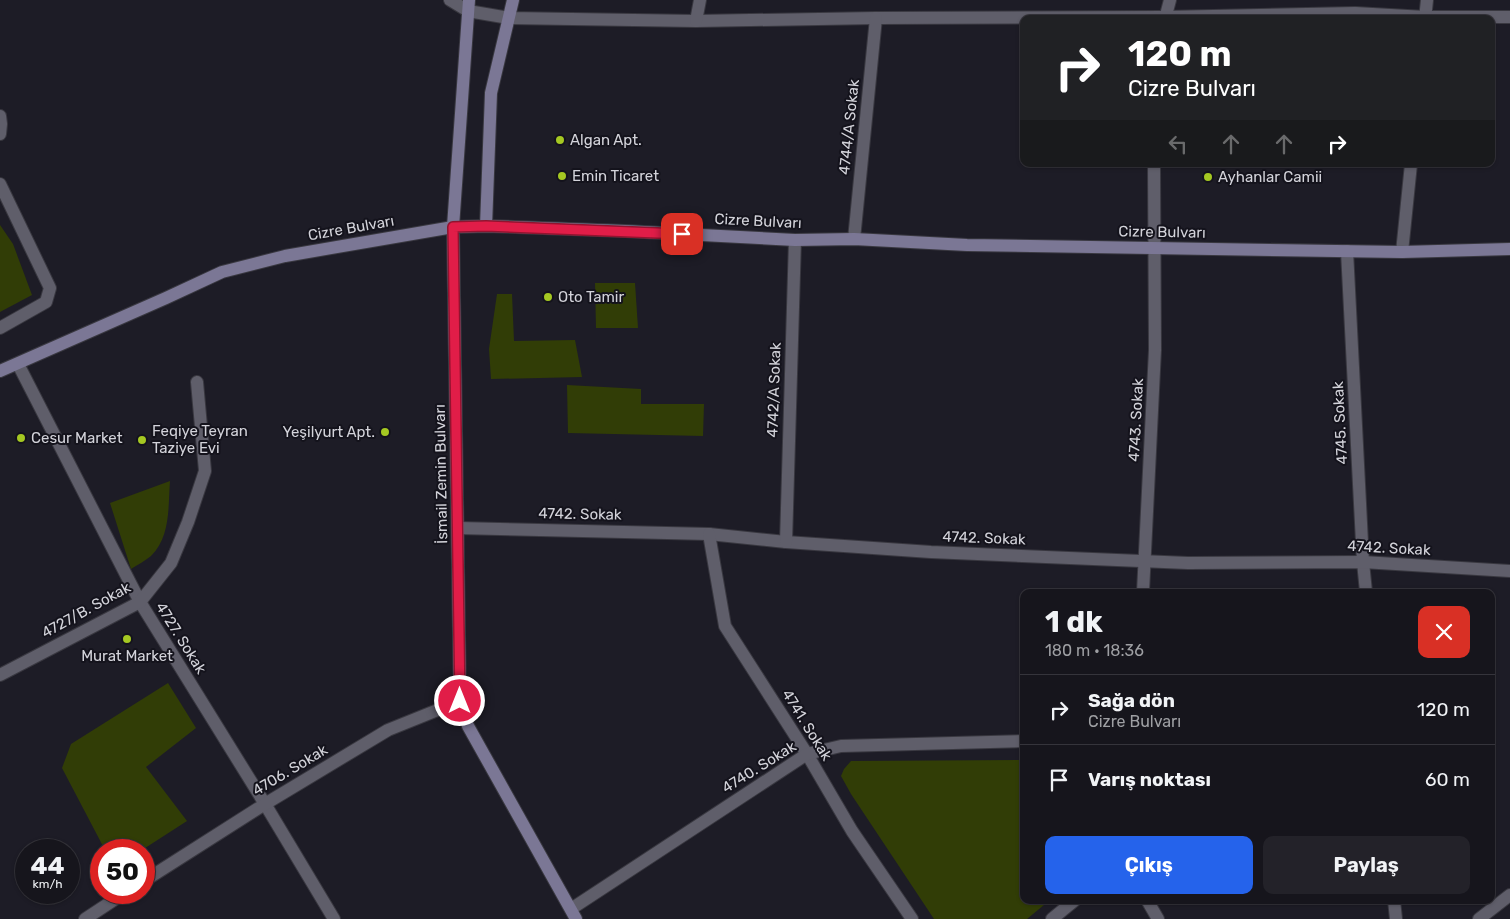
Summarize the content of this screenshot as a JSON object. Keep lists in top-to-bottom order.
{
  "streets": {
    "main road": ["Cizre Bulvarı", "İsmail Zemin Bulvarı"],
    "street": [
      "4744/A Sokak",
      "4742/A Sokak",
      "4743. Sokak",
      "4745. Sokak",
      "4742. Sokak",
      "4727/B. Sokak",
      "4727. Sokak",
      "4741. Sokak",
      "4740. Sokak",
      "4706. Sokak"
    ]
  },
  "crossings": [
    ["4744/A Sokak", "Cizre Bulvarı"],
    ["Cizre Bulvarı", "4742/A Sokak"],
    ["Cizre Bulvarı", "4743. Sokak"],
    ["Cizre Bulvarı", "4745. Sokak"],
    ["Cizre Bulvarı", "İsmail Zemin Bulvarı"],
    ["Cizre Bulvarı", "4727. Sokak"],
    ["4742/A Sokak", "4742. Sokak"],
    ["4743. Sokak", "4742. Sokak"],
    ["4745. Sokak", "4742. Sokak"],
    ["İsmail Zemin Bulvarı", "4742. Sokak"],
    ["İsmail Zemin Bulvarı", "4740. Sokak"],
    ["İsmail Zemin Bulvarı", "4706. Sokak"],
    ["4742. Sokak", "4741. Sokak"],
    ["4727/B. Sokak", "4727. Sokak"],
    ["4727. Sokak", "4706. Sokak"],
    ["4741. Sokak", "4740. Sokak"]
  ],
  "places": [
    "Algan Apt.",
    "Emin Ticaret",
    "Ayhanlar Camii",
    "Oto Tamir",
    "Yeşilyurt Apt.",
    "Cesur Market",
    "Feqiye Teyran Taziye Evi",
    "Murat Market"
  ],
  "page": {
    "turn": ["120 m", "Cizre Bulvarı"],
    "heading": ["1 dk", "180 m · 18:36"],
    "list": [
      {
        "name": "Sağa dön",
        "note": "Cizre Bulvarı",
        "value": "120 m"
      },
      {
        "name": "Varış noktası",
        "value": "60 m"
      }
    ],
    "buttons": ["Çıkış", "Paylaş"],
    "speed": "44 km/h",
    "limit": "50"
  }
}
